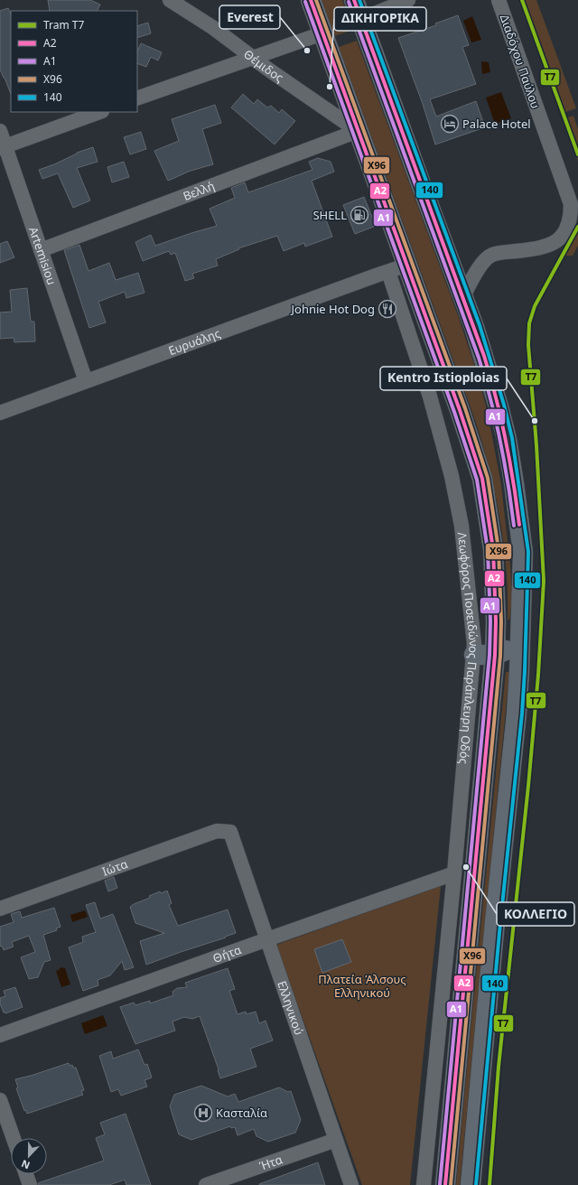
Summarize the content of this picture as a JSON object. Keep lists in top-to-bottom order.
{
  "streets": {
    "street": [
      "Διαδόχου Παύλου",
      "Θέμιδος",
      "Βελλή",
      "Artemisiou",
      "Ευρυάλης",
      "Λεωφόρος Ποσειδώνος Παράπλευρη Οδός",
      "Ιώτα",
      "Θήτα",
      "Ελληνικού",
      "Ήτα"
    ]
  },
  "crossings": [
    ["Θέμιδος", "Βελλή"],
    ["Βελλή", "Artemisiou"],
    ["Artemisiou", "Ευρυάλης"],
    ["Ευρυάλης", "Λεωφόρος Ποσειδώνος Παράπλευρη Οδός"],
    ["Λεωφόρος Ποσειδώνος Παράπλευρη Οδός", "Θήτα"],
    ["Ιώτα", "Ελληνικού"],
    ["Θήτα", "Ελληνικού"],
    ["Ελληνικού", "Ήτα"]
  ],
  "parks": ["Πλατεία Άλσους Ελληνικού"],
  "places": {
    "other": [
      "Everest",
      "ΔΙΚΗΓΟΡΙΚΑ",
      "Kentro Istioploias",
      "ΚΟΛΛΕΓΙΟ"
    ],
    "hotel": ["Palace Hotel"],
    "fuel station": ["SHELL"],
    "restaurant": ["Johnie Hot Dog"],
    "hospital": ["Κασταλία"]
  },
  "lines": [
    "tram line Τ7",
    "transit line Α2",
    "transit line Χ96",
    "transit line 140",
    "transit line Α1"
  ],
  "legend": [
    "Tram Τ7",
    "Α2",
    "Α1",
    "Χ96",
    "140"
  ],
  "north": "bottom"
}
